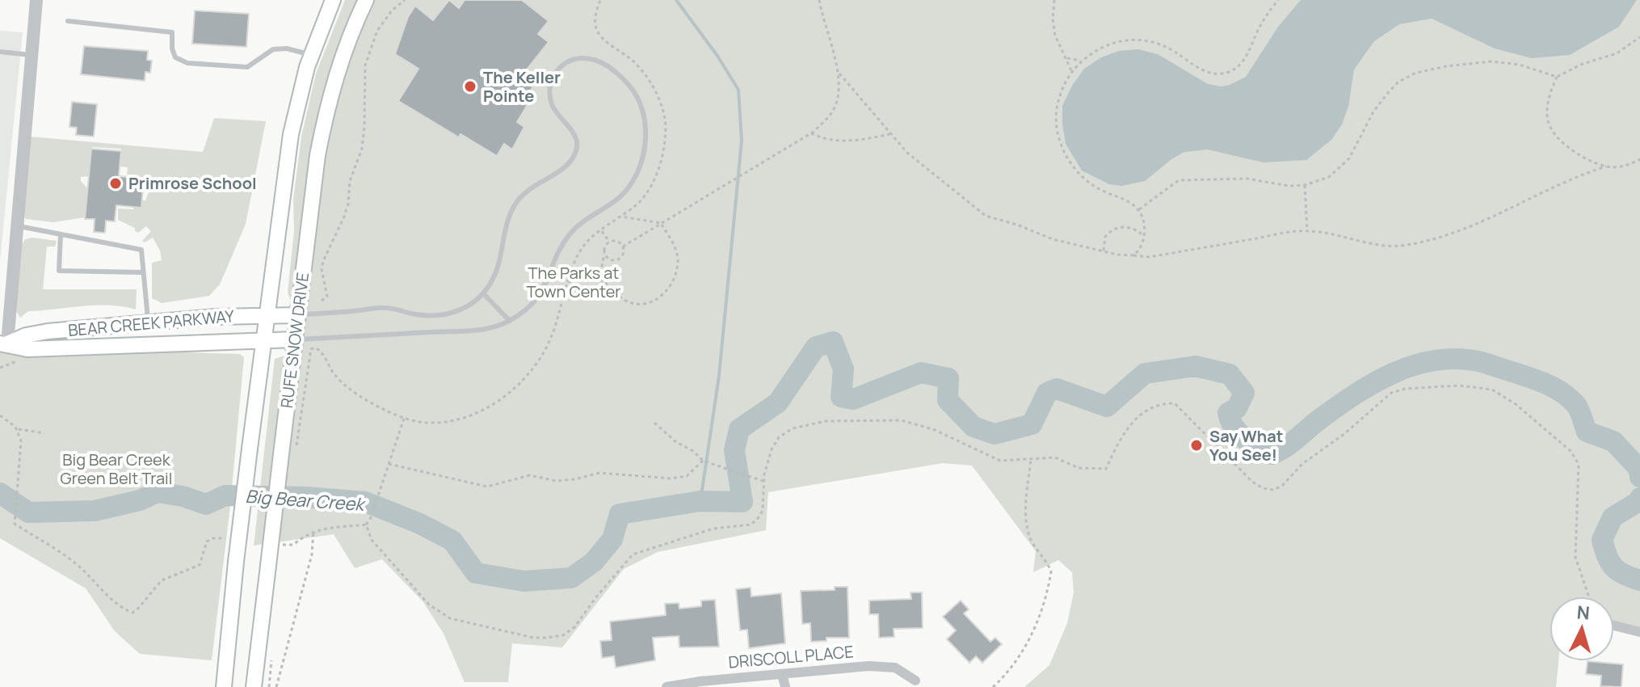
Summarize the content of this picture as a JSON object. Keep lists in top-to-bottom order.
{
  "streets": {
    "main road": ["BEAR CREEK PARKWAY", "RUFE SNOW DRIVE"],
    "street": ["DRISCOLL PLACE"]
  },
  "crossings": [
    ["BEAR CREEK PARKWAY", "RUFE SNOW DRIVE"]
  ],
  "water": ["Big Bear Creek"],
  "parks": ["The Parks at Town Center", "Big Bear Creek Green Belt Trail"],
  "places": ["The Keller Pointe", "Primrose School", "Say What You See!"],
  "north": "top"
}
